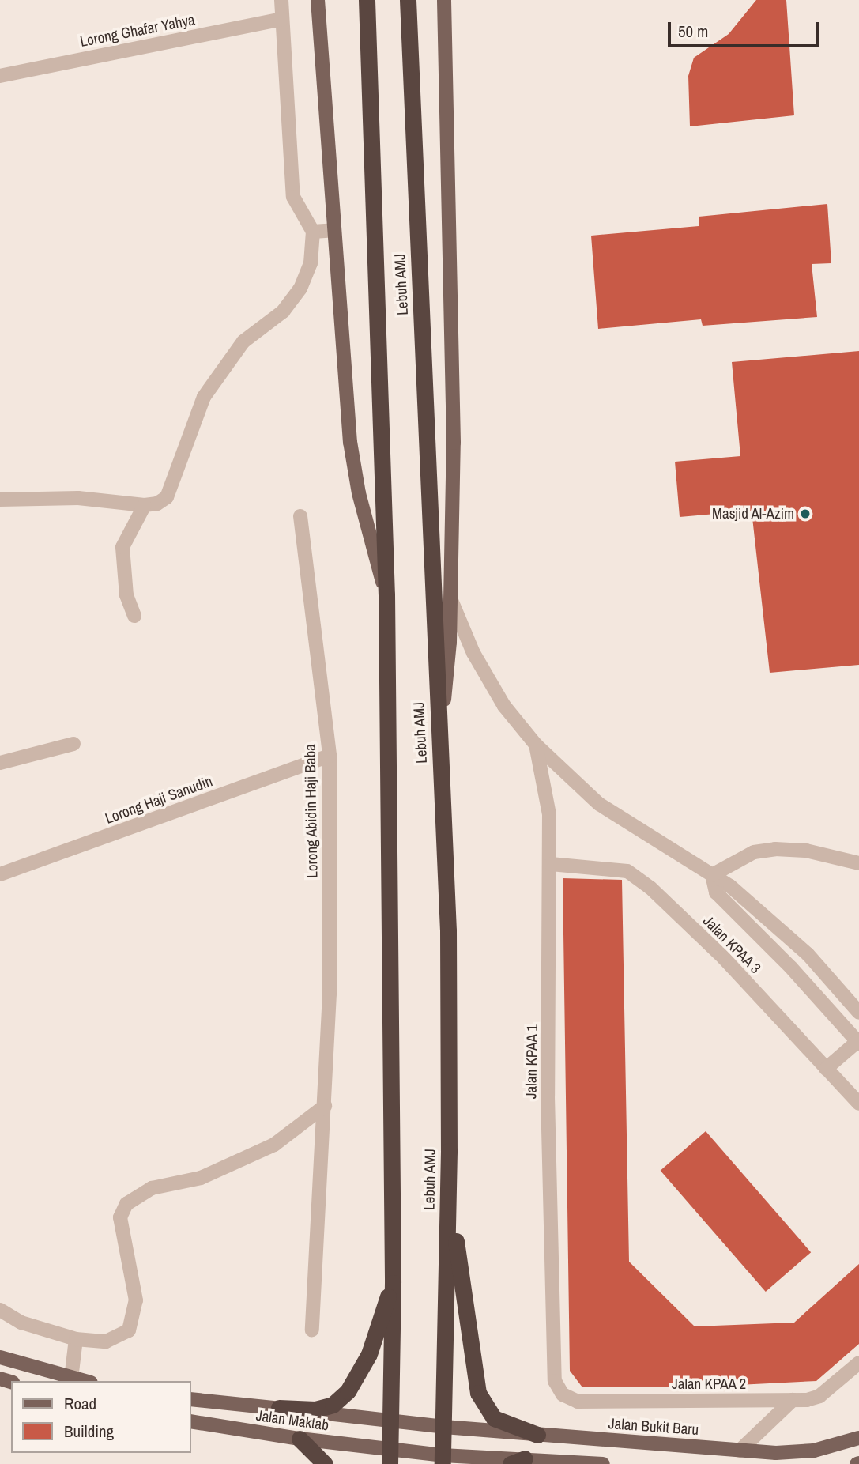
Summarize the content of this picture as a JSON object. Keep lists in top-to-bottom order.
{
  "streets": {
    "highway": ["Lebuh AMJ"],
    "main road": ["Jalan Maktab", "Jalan Bukit Baru"],
    "street": [
      "Lorong Ghafar Yahya",
      "Lorong Haji Sanudin",
      "Lorong Abidin Haji Baba",
      "Jalan KPAA 3",
      "Jalan KPAA 1",
      "Jalan KPAA 2"
    ]
  },
  "crossings": [
    ["Lebuh AMJ", "Jalan Maktab"],
    ["Lebuh AMJ", "Jalan Bukit Baru"],
    ["Lorong Haji Sanudin", "Lorong Abidin Haji Baba"],
    ["Jalan KPAA 3", "Jalan KPAA 1"],
    ["Jalan KPAA 1", "Jalan KPAA 2"],
    ["Jalan Maktab", "Jalan Bukit Baru"]
  ],
  "places": ["Masjid Al-Azim"],
  "legend": ["Road", "Building"],
  "scale_bar": "50 m"
}
